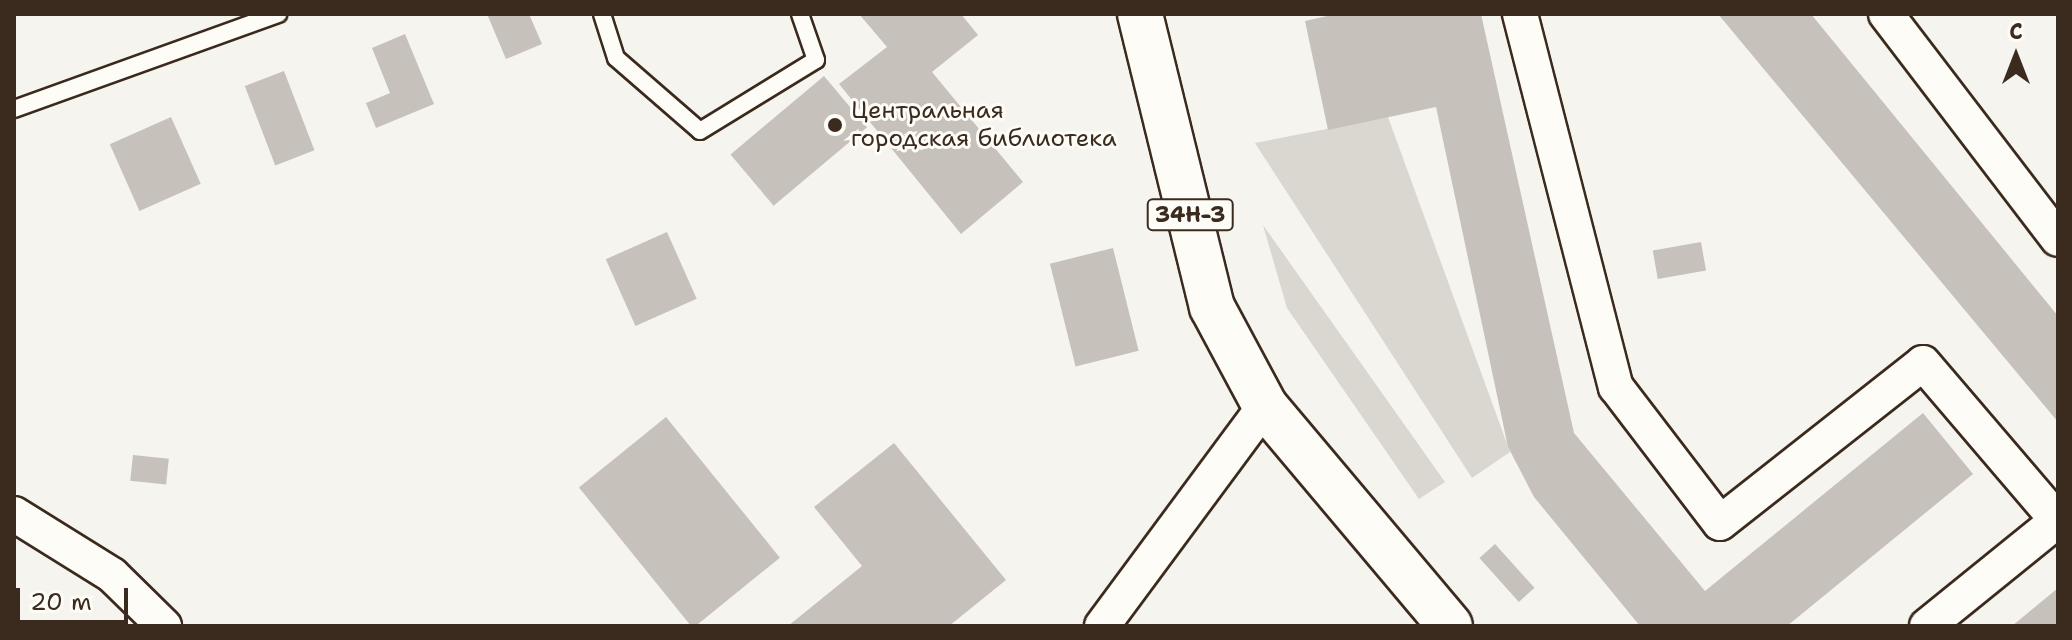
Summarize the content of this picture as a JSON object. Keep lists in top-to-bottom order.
{
  "streets": {
    "main road": ["34Н-3"]
  },
  "places": ["Центральная городская библиотека"],
  "scale_bar": "20 m",
  "north": "top"
}
